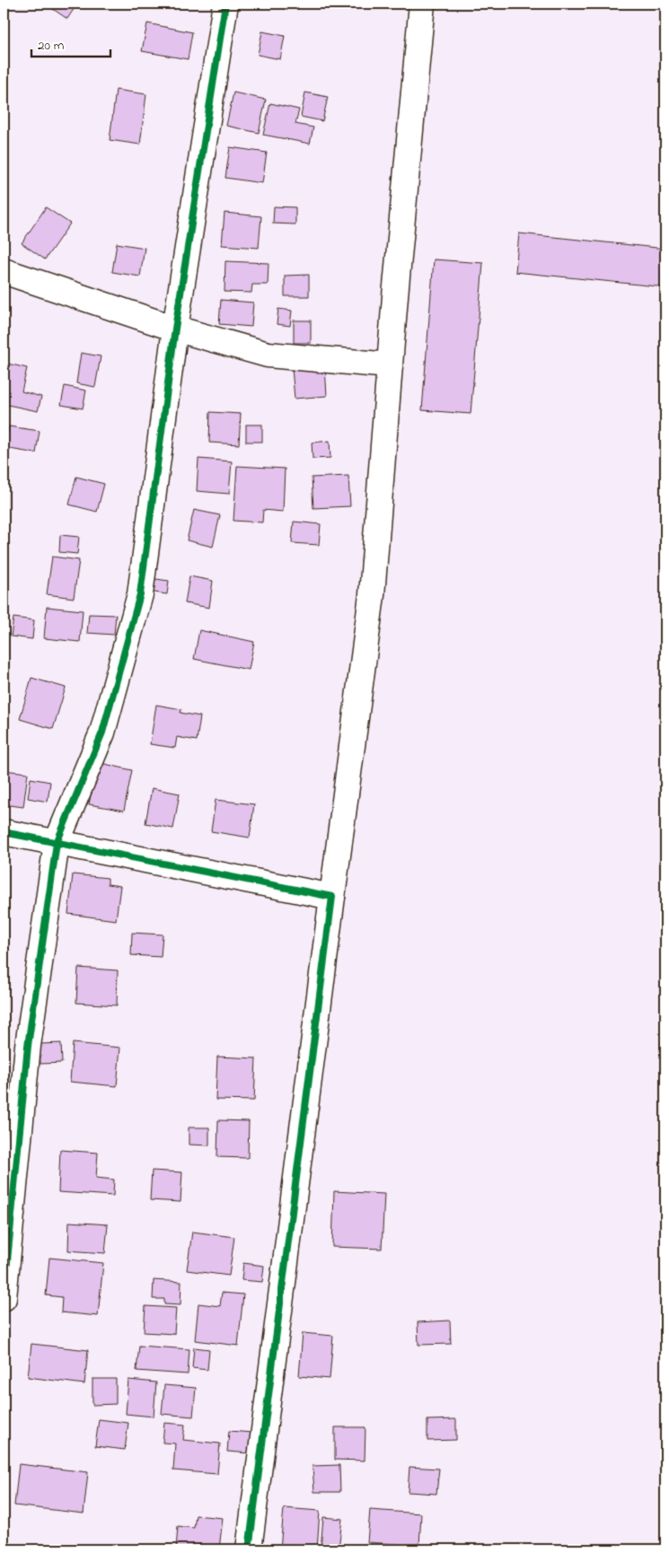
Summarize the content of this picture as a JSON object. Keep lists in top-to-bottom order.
{
  "scale_bar": "20 m"
}
